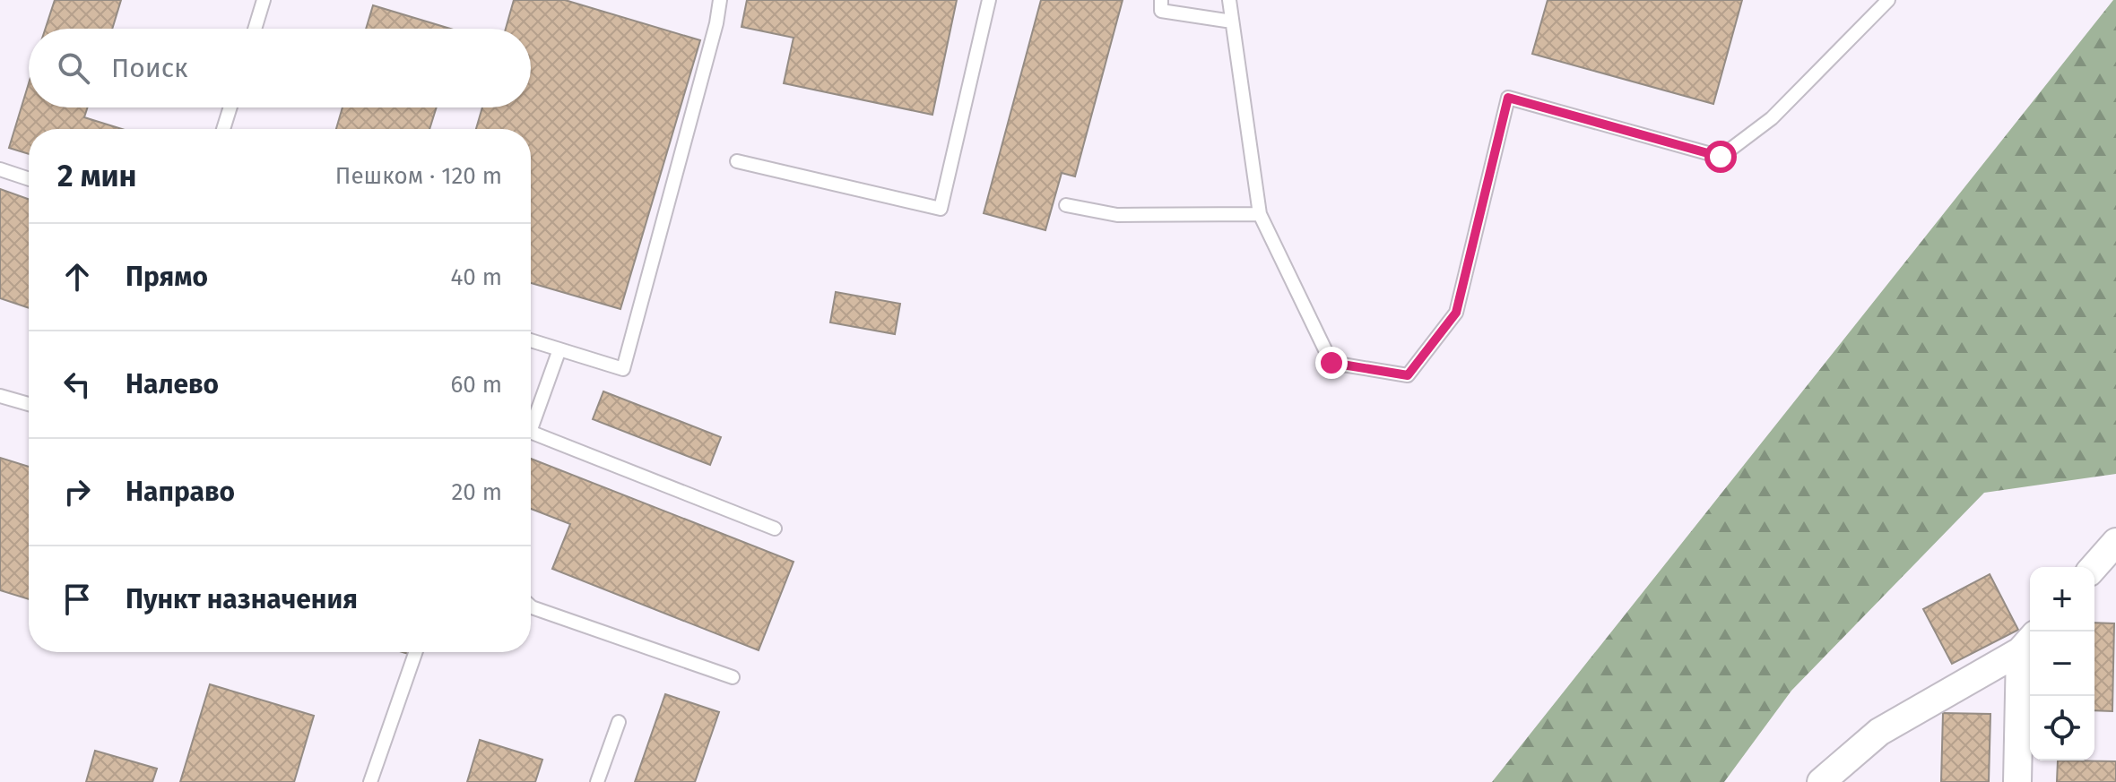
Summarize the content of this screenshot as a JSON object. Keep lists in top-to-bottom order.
{
  "page": {
    "search": "Поиск",
    "heading": ["2 мин", "Пешком · 120 m"],
    "list": [
      ["Прямо", "40 m"],
      ["Налево", "60 m"],
      ["Направо", "20 m"],
      "Пункт назначения"
    ],
    "map_buttons": ["+", "−"]
  }
}
